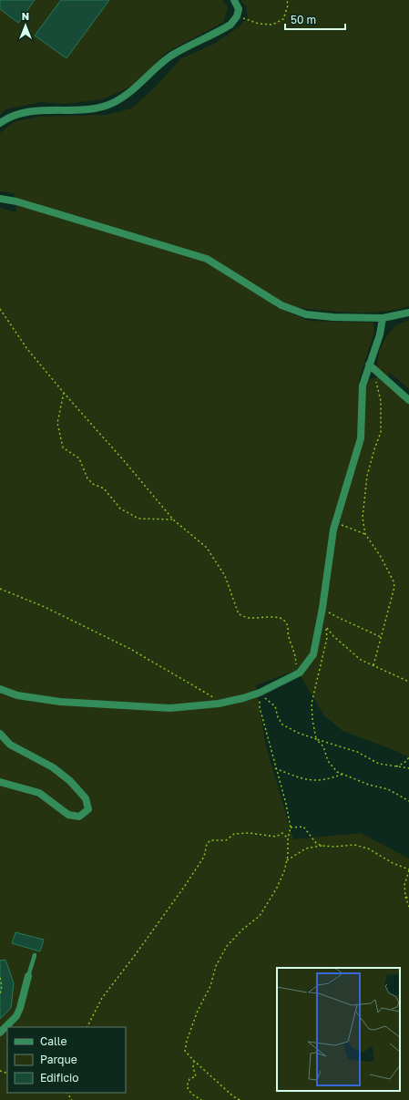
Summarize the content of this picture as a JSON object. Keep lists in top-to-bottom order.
{
  "legend": ["Calle", "Parque", "Edificio"],
  "scale_bar": "50 m",
  "north": "top"
}
